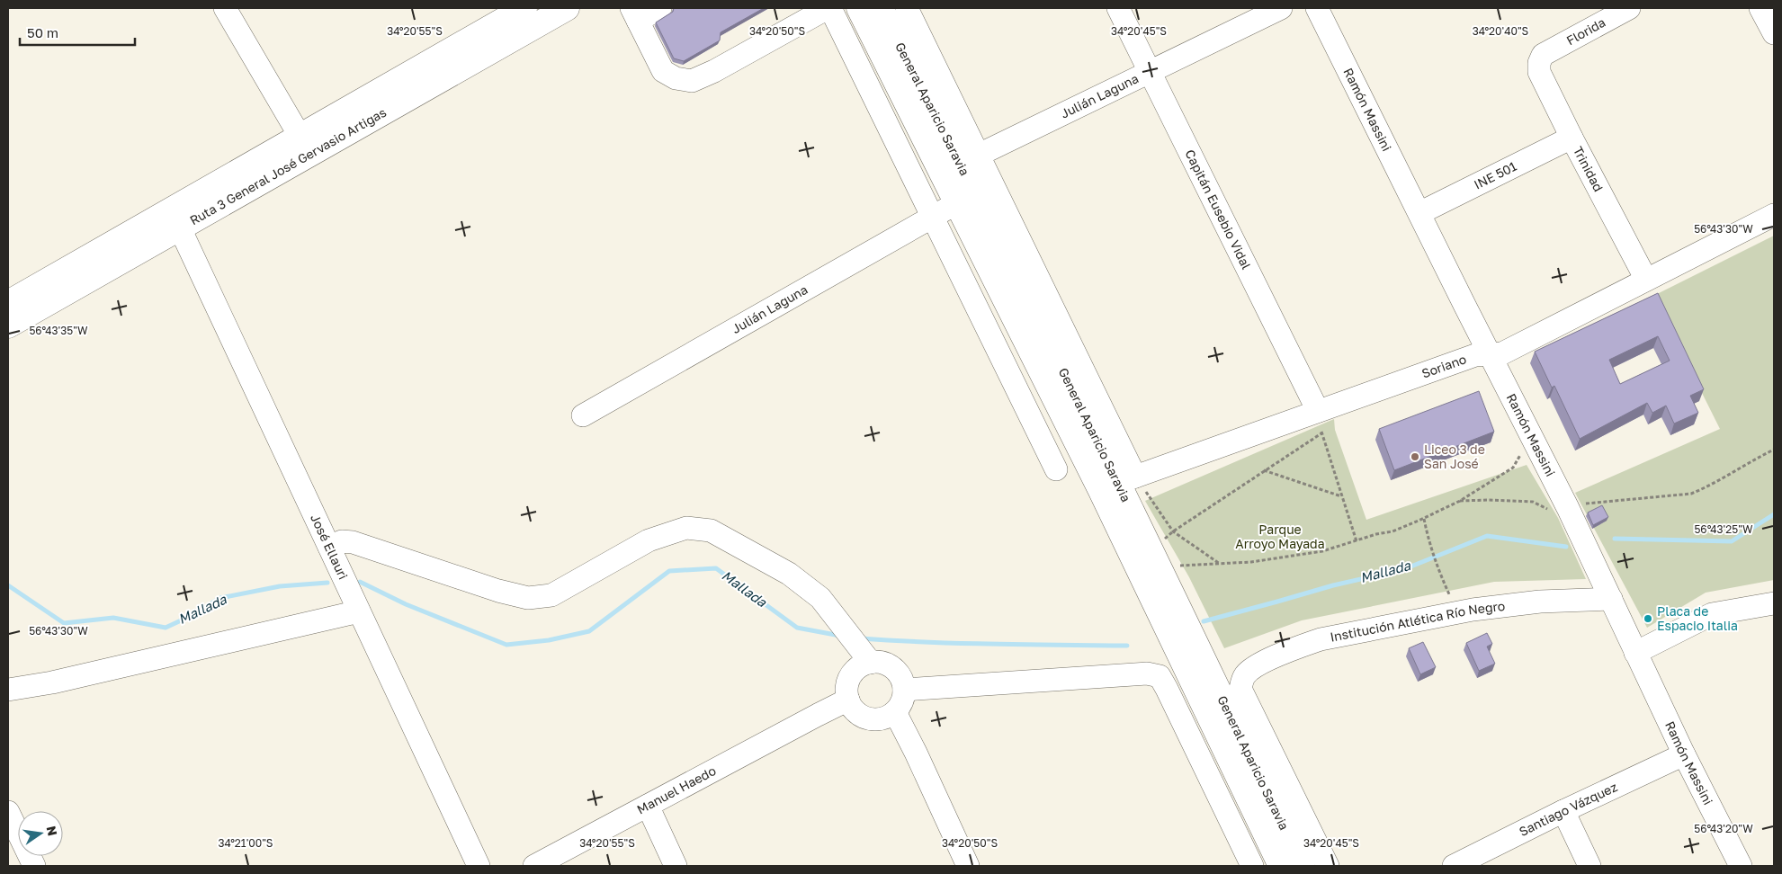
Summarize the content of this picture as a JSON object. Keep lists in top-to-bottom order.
{
  "streets": {
    "main road": ["General Aparicio Saravia", "Ruta 3 General José Gervasio Artigas"],
    "street": [
      "Florida",
      "Julián Laguna",
      "Ramón Massini",
      "Trinidad",
      "INE 501",
      "Capitán Eusebio Vidal",
      "Soriano",
      "José Ellauri",
      "Institución Atlética Río Negro",
      "Manuel Haedo",
      "Santiago Vázquez"
    ]
  },
  "crossings": [
    ["Florida", "Trinidad"],
    ["Julián Laguna", "General Aparicio Saravia"],
    ["Julián Laguna", "Capitán Eusebio Vidal"],
    ["General Aparicio Saravia", "Soriano"],
    ["General Aparicio Saravia", "Institución Atlética Río Negro"],
    ["Ramón Massini", "INE 501"],
    ["Ramón Massini", "Soriano"],
    ["Ramón Massini", "Institución Atlética Río Negro"],
    ["Ramón Massini", "Santiago Vázquez"],
    ["Ruta 3 General José Gervasio Artigas", "José Ellauri"],
    ["Trinidad", "INE 501"],
    ["Trinidad", "Soriano"],
    ["Capitán Eusebio Vidal", "Soriano"]
  ],
  "water": ["Mallada"],
  "parks": ["Parque Arroyo Mayada"],
  "places": ["Liceo 3 de San José", "Placa de Espacio Italia"],
  "scale_bar": "50 m",
  "north": "right",
  "coordinates": [
    "34°20'55\"S",
    "34°20'50\"S",
    "34°20'45\"S",
    "34°20'40\"S",
    "56°43'30\"W",
    "56°43'35\"W",
    "56°43'25\"W",
    "56°43'20\"W",
    "34°21'00\"S"
  ]
}
